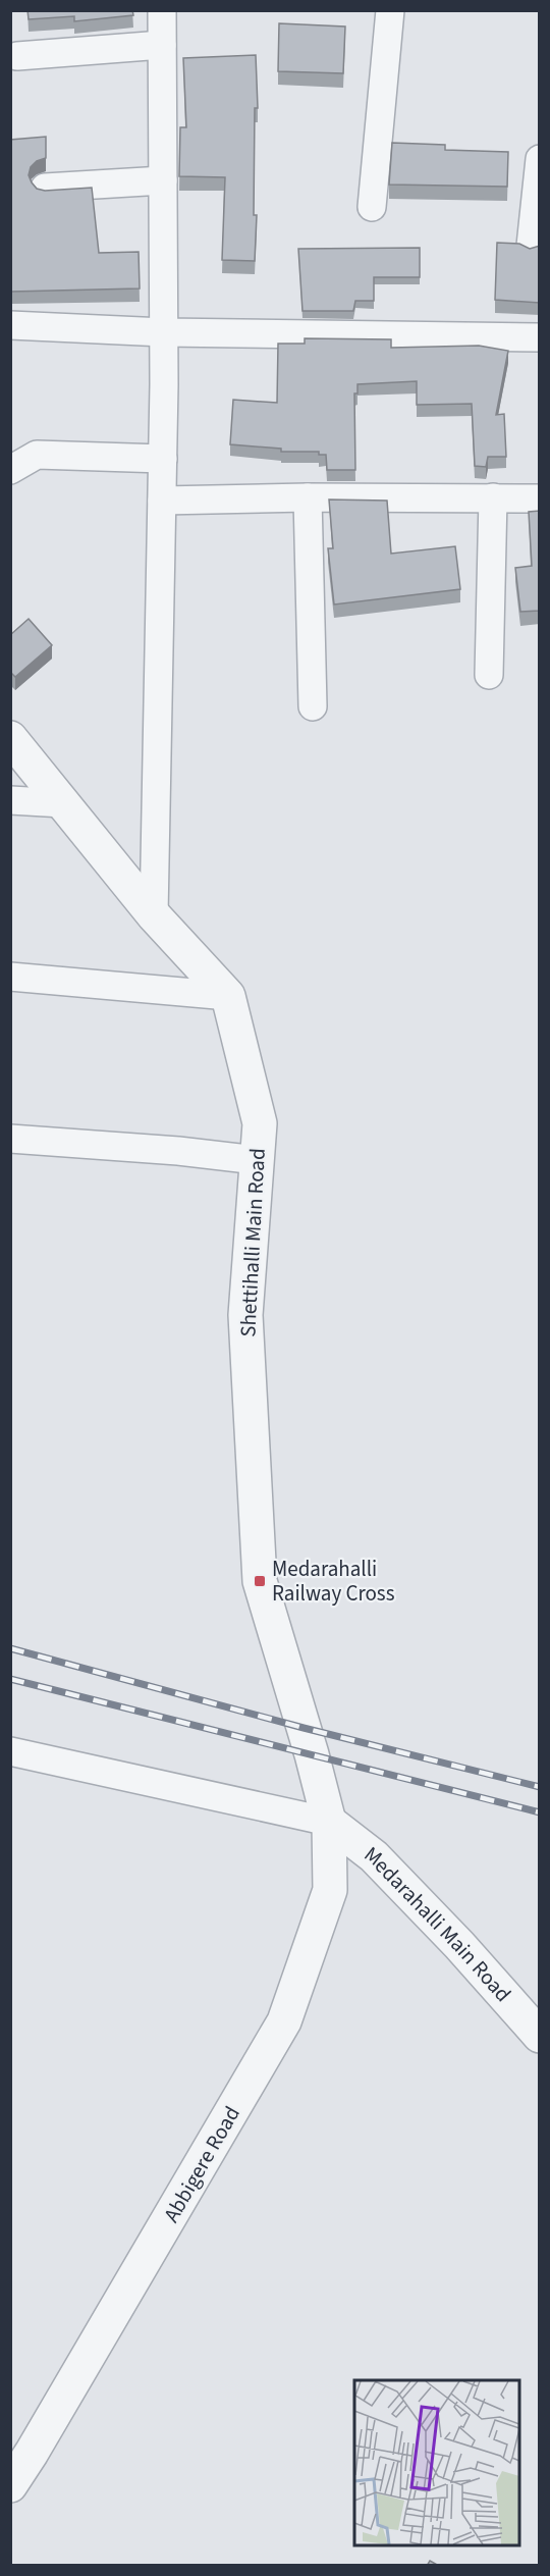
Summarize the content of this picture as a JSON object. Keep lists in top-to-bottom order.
{
  "streets": {
    "street": ["Shettihalli Main Road", "Medarahalli Main Road", "Abbigere Road"]
  },
  "crossings": [
    ["Shettihalli Main Road", "Medarahalli Main Road"],
    ["Shettihalli Main Road", "Abbigere Road"],
    ["Medarahalli Main Road", "Abbigere Road"]
  ],
  "places": {
    "transit": ["Medarahalli Railway Cross"]
  }
}
